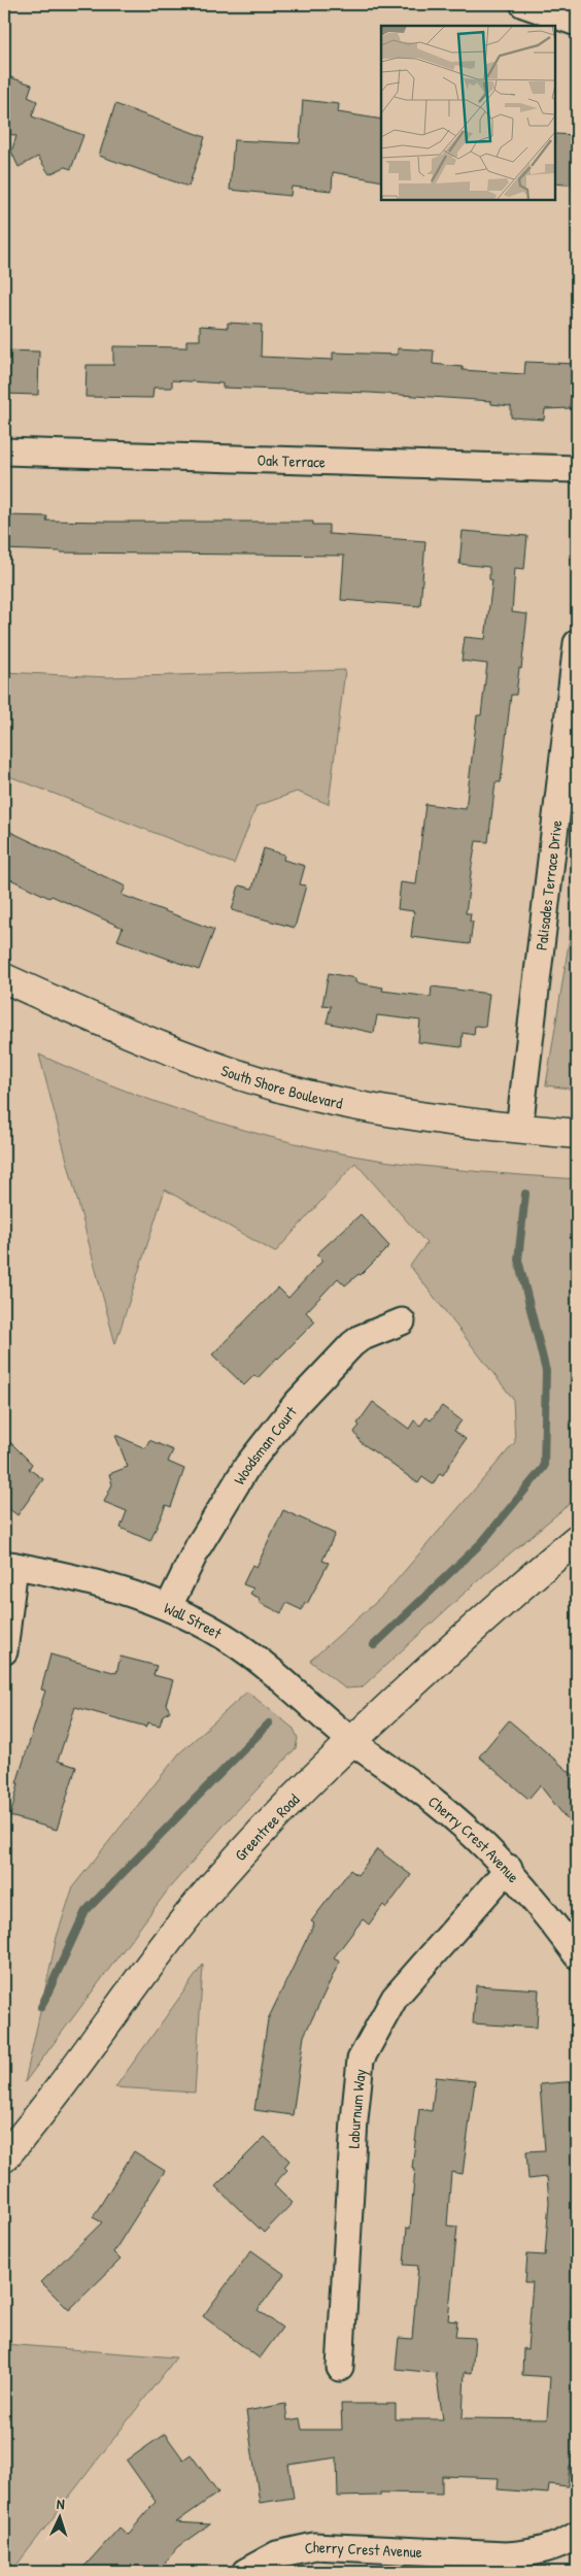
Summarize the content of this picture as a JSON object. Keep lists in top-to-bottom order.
{
  "streets": {
    "street": [
      "Oak Terrace",
      "Palisades Terrace Drive",
      "South Shore Boulevard",
      "Woodsman Court",
      "Wall Street",
      "Greentree Road",
      "Cherry Crest Avenue",
      "Laburnum Way"
    ]
  },
  "crossings": [
    ["Palisades Terrace Drive", "South Shore Boulevard"],
    ["Woodsman Court", "Wall Street"],
    ["Wall Street", "Greentree Road"],
    ["Wall Street", "Cherry Crest Avenue"],
    ["Greentree Road", "Cherry Crest Avenue"],
    ["Cherry Crest Avenue", "Laburnum Way"]
  ],
  "north": "top"
}
